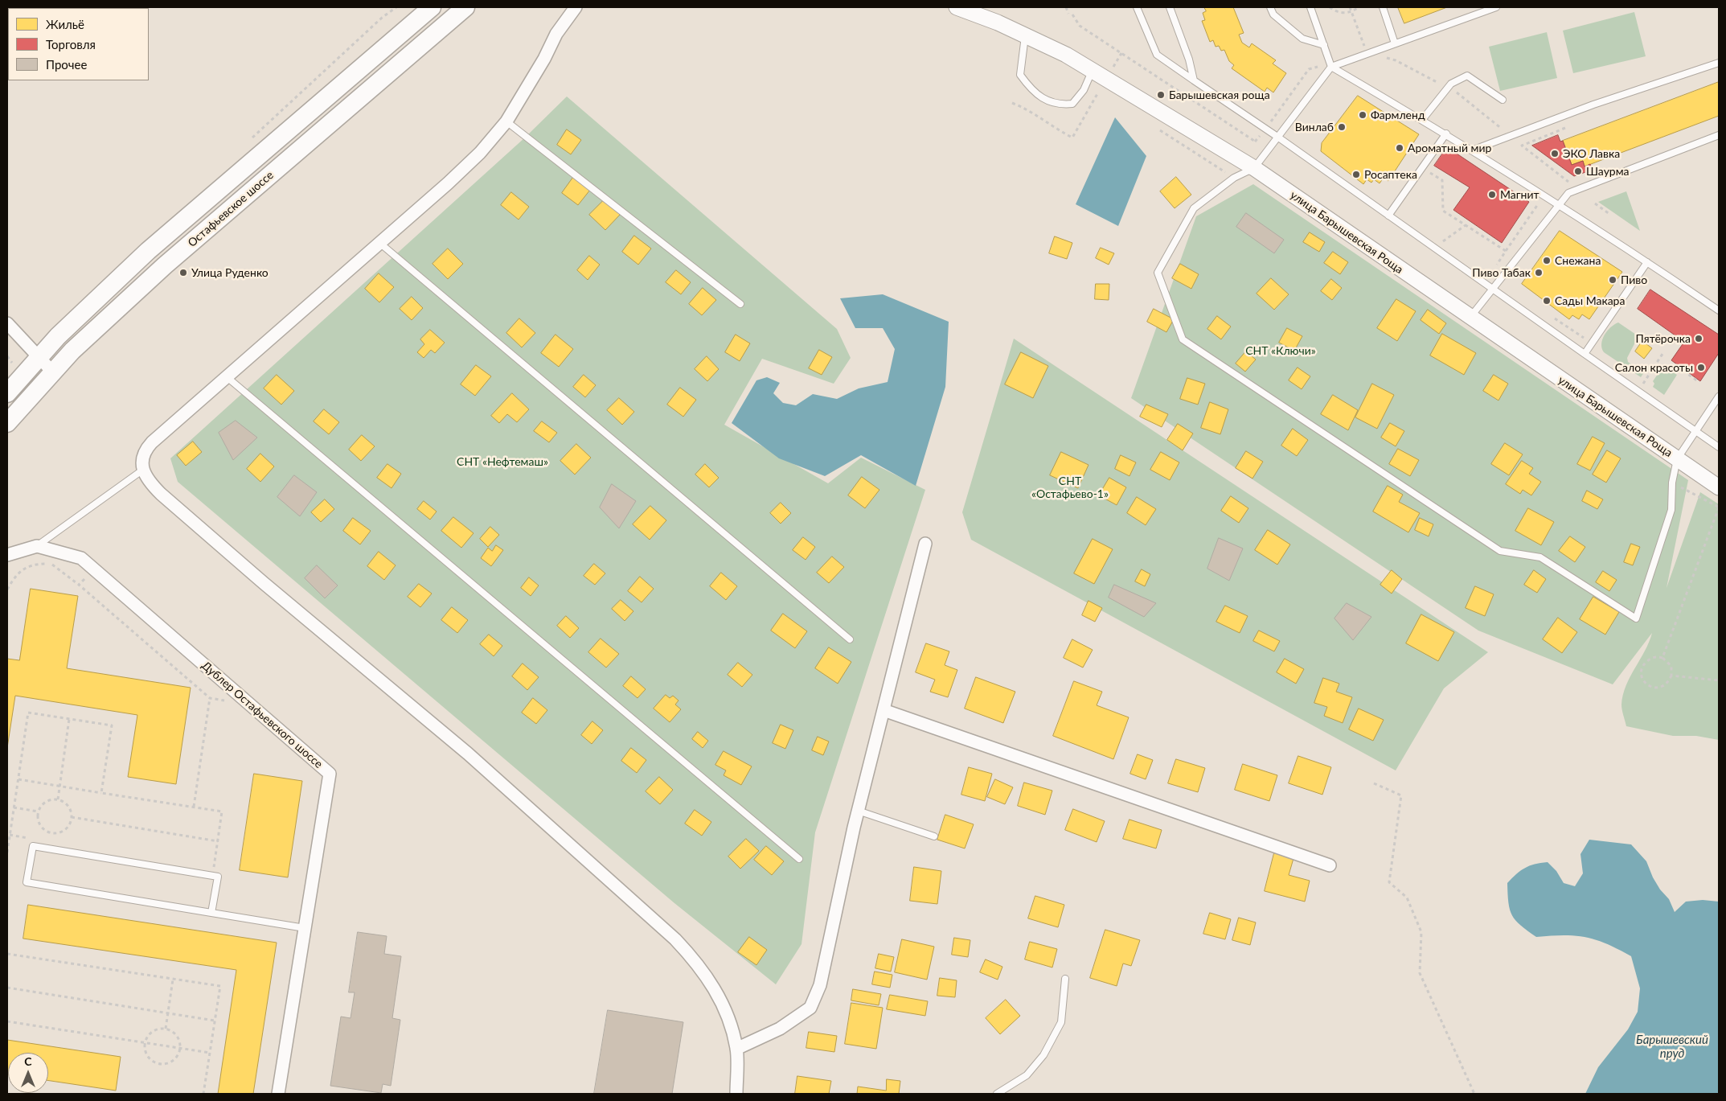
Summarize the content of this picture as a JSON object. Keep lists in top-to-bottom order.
{
  "streets": {
    "main road": ["Остафьевское шоссе"],
    "street": ["улица Барышевская Роща", "Дублер Остафьевского шоссе"]
  },
  "water": ["Барышевский пруд"],
  "parks": ["СНТ «Ключи»", "СНТ «Нефтемаш»", "СНТ «Остафьево-1»"],
  "places": [
    "Барышевская роща",
    "Фармленд",
    "Винлаб",
    "Ароматный мир",
    "ЭКО Лавка",
    "Шаурма",
    "Росаптека",
    "Магнит",
    "Снежана",
    "Улица Руденко",
    "Пиво Табак",
    "Пиво",
    "Сады Макара",
    "Пятёрочка",
    "Салон красоты"
  ],
  "legend": ["Жильё", "Торговля", "Прочее"],
  "north": "top"
}
